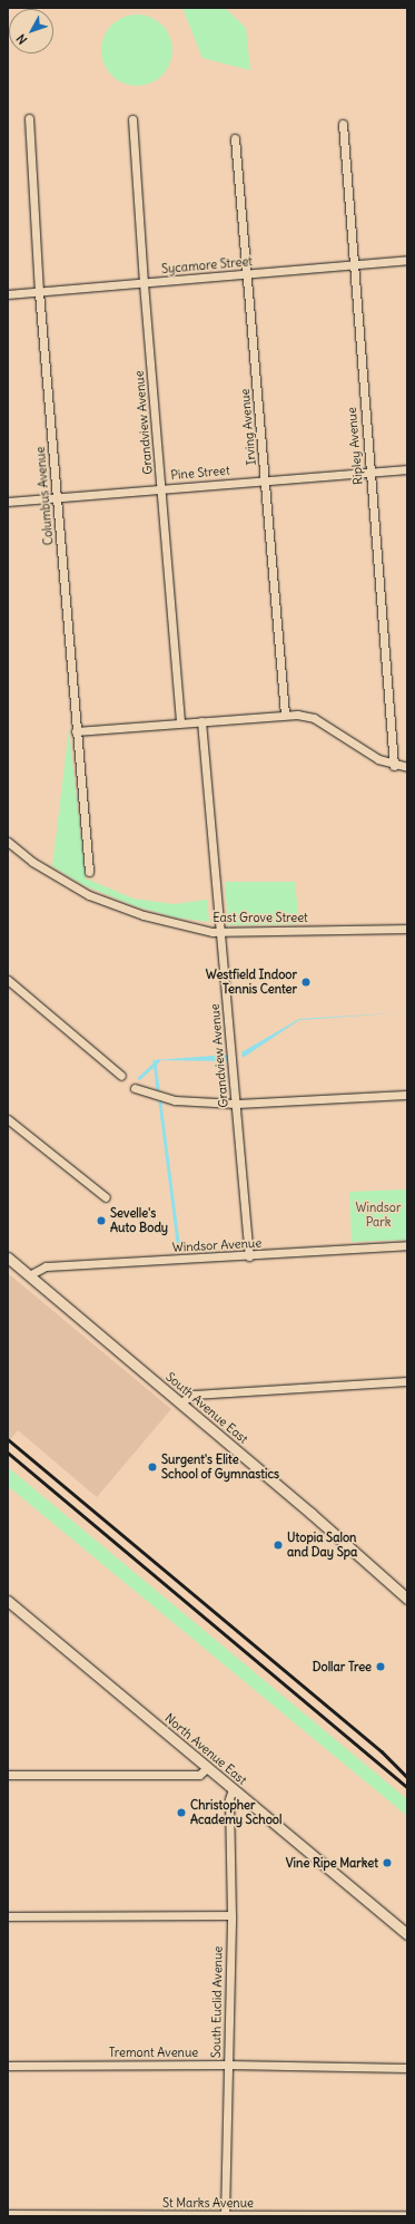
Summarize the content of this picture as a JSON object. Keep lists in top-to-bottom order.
{
  "streets": {
    "main road": ["South Avenue East", "North Avenue East"],
    "street": [
      "Sycamore Street",
      "Grandview Avenue",
      "Irving Avenue",
      "Ripley Avenue",
      "Pine Street",
      "Columbus Avenue",
      "East Grove Street",
      "Windsor Avenue",
      "South Euclid Avenue",
      "Tremont Avenue",
      "St Marks Avenue"
    ]
  },
  "crossings": [
    ["Sycamore Street", "Grandview Avenue"],
    ["Sycamore Street", "Irving Avenue"],
    ["Sycamore Street", "Ripley Avenue"],
    ["Sycamore Street", "Columbus Avenue"],
    ["Grandview Avenue", "Pine Street"],
    ["Grandview Avenue", "East Grove Street"],
    ["Grandview Avenue", "Windsor Avenue"],
    ["Irving Avenue", "Pine Street"],
    ["Ripley Avenue", "Pine Street"],
    ["Pine Street", "Columbus Avenue"],
    ["Windsor Avenue", "South Avenue East"],
    ["North Avenue East", "South Euclid Avenue"],
    ["South Euclid Avenue", "Tremont Avenue"],
    ["South Euclid Avenue", "St Marks Avenue"]
  ],
  "parks": ["Windsor Park"],
  "places": [
    "Westfield Indoor Tennis Center",
    "Sevelle's Auto Body",
    "Surgent's Elite School of Gymnastics",
    "Utopia Salon and Day Spa",
    "Dollar Tree",
    "Christopher Academy School",
    "Vine Ripe Market"
  ],
  "north": "bottom left"
}
